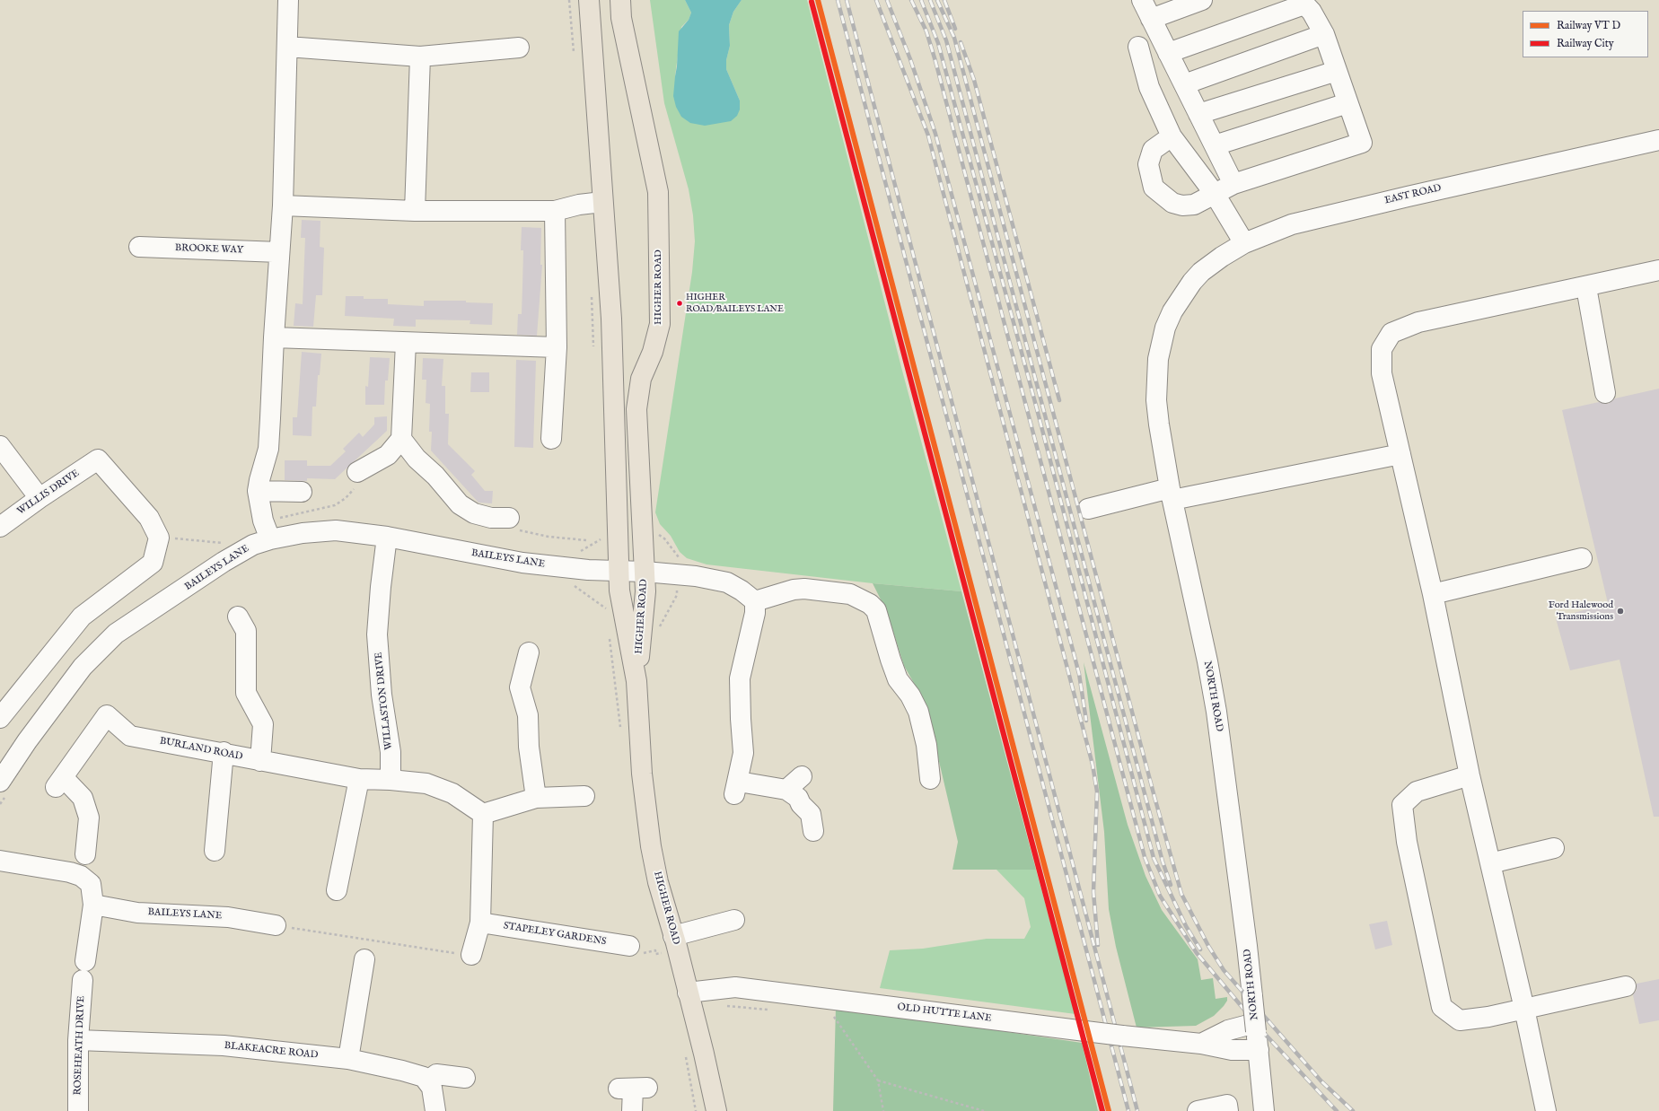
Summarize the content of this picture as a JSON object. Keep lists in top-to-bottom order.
{
  "streets": {
    "highway": ["HIGHER ROAD"],
    "street": [
      "EAST ROAD",
      "BROOKE WAY",
      "WILLIS DRIVE",
      "BAILEYS LANE",
      "NORTH ROAD",
      "WILLASTON DRIVE",
      "BURLAND ROAD",
      "STAPELEY GARDENS",
      "OLD HUTTE LANE",
      "ROSEHEATH DRIVE",
      "BLAKEACRE ROAD"
    ]
  },
  "crossings": [
    ["EAST ROAD", "NORTH ROAD"],
    ["HIGHER ROAD", "BAILEYS LANE"],
    ["HIGHER ROAD", "OLD HUTTE LANE"],
    ["BAILEYS LANE", "WILLASTON DRIVE"],
    ["BAILEYS LANE", "ROSEHEATH DRIVE"],
    ["NORTH ROAD", "OLD HUTTE LANE"],
    ["WILLASTON DRIVE", "BURLAND ROAD"],
    ["ROSEHEATH DRIVE", "BLAKEACRE ROAD"]
  ],
  "places": ["HIGHER ROAD/BAILEYS LANE", "Ford Halewood Transmissions"],
  "lines": ["rail line City"],
  "legend": ["Railway VT D", "Railway City"]
}
